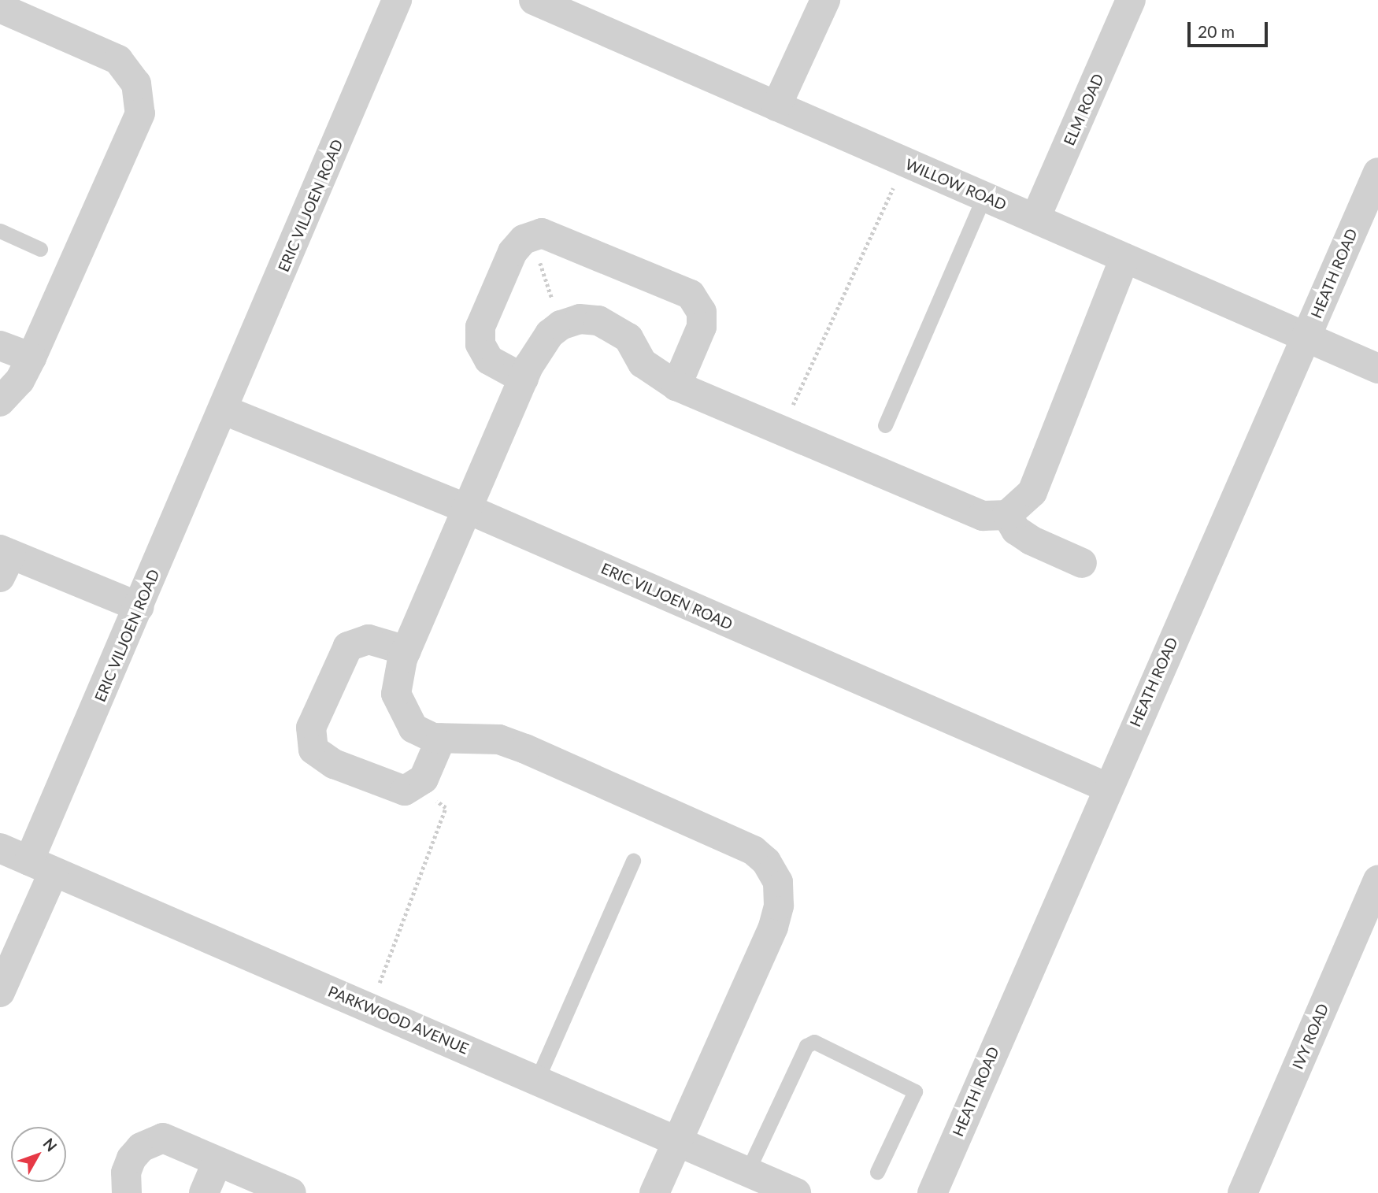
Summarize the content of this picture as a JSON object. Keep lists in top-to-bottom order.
{
  "streets": {
    "street": [
      "ELM ROAD",
      "WILLOW ROAD",
      "ERIC VILJOEN ROAD",
      "HEATH ROAD",
      "PARKWOOD AVENUE",
      "IVY ROAD"
    ]
  },
  "crossings": [
    ["ELM ROAD", "WILLOW ROAD"],
    ["WILLOW ROAD", "HEATH ROAD"],
    ["ERIC VILJOEN ROAD", "HEATH ROAD"],
    ["ERIC VILJOEN ROAD", "PARKWOOD AVENUE"]
  ],
  "scale_bar": "20 m",
  "north": "top right"
}
